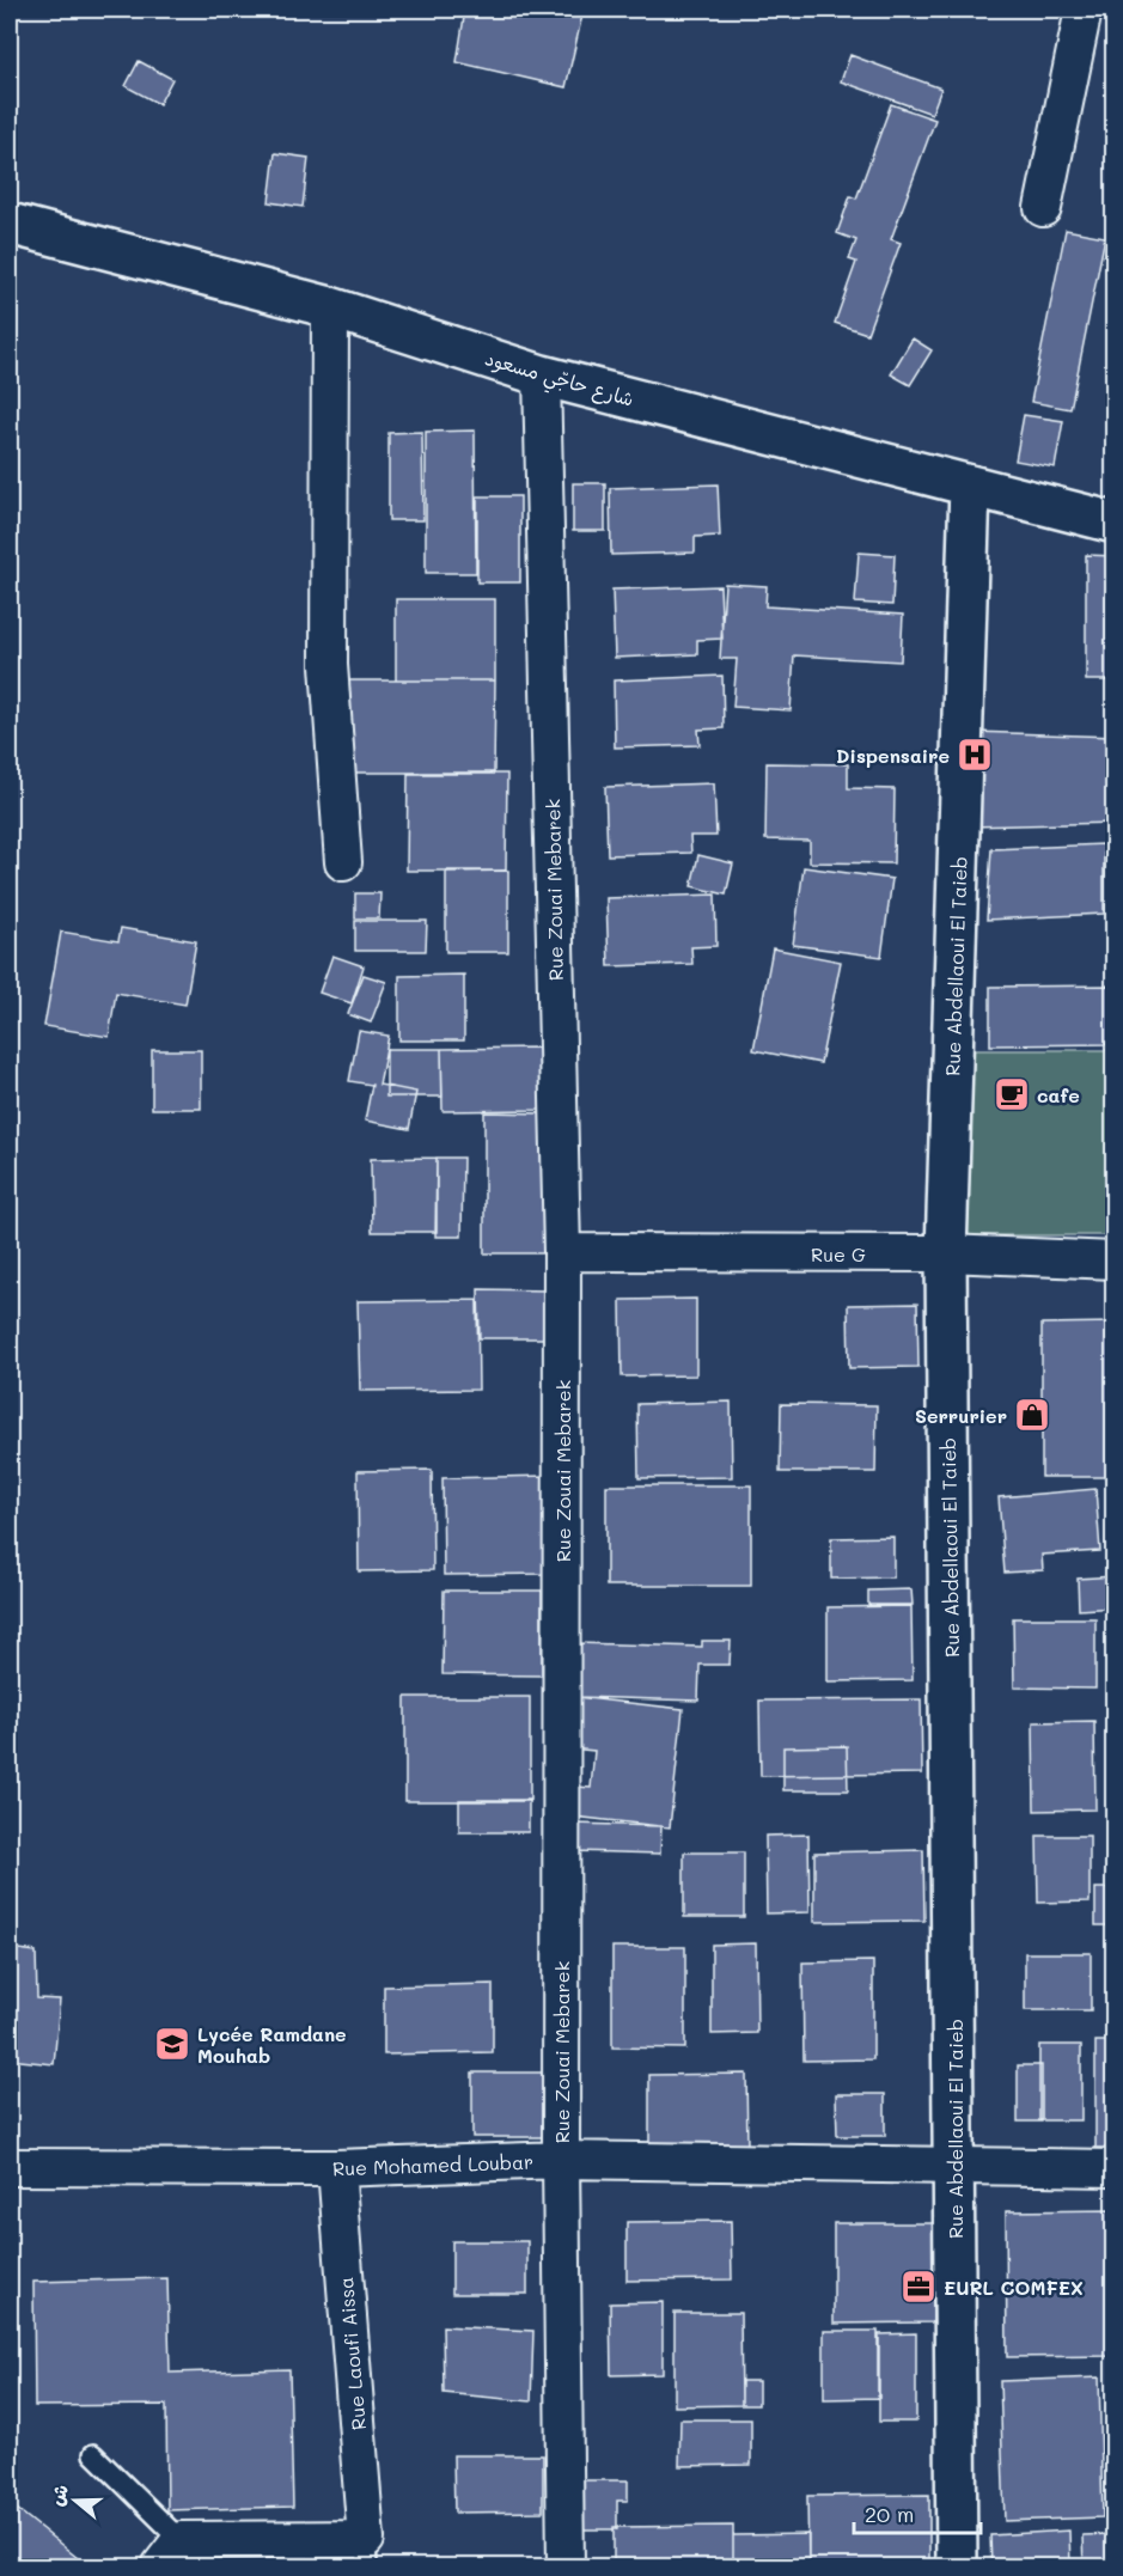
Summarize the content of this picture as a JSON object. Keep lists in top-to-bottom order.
{
  "streets": {
    "street": [
      "شارع حاجّي مسعود",
      "Rue Zouai Mebarek",
      "Rue Abdellaoui El Taieb",
      "Rue G",
      "Rue Mohamed Loubar",
      "Rue Laoufi Aissa"
    ]
  },
  "crossings": [
    ["شارع حاجّي مسعود", "Rue Zouai Mebarek"],
    ["شارع حاجّي مسعود", "Rue Abdellaoui El Taieb"],
    ["Rue Zouai Mebarek", "Rue G"],
    ["Rue Zouai Mebarek", "Rue Mohamed Loubar"],
    ["Rue Abdellaoui El Taieb", "Rue G"],
    ["Rue Abdellaoui El Taieb", "Rue Mohamed Loubar"],
    ["Rue Mohamed Loubar", "Rue Laoufi Aissa"]
  ],
  "places": {
    "hospital": ["Dispensaire"],
    "cafe": ["cafe"],
    "shop": ["Serrurier"],
    "school or university": ["Lycée Ramdane Mouhab"],
    "office": ["EURL COMFEX"]
  },
  "scale_bar": "20 m",
  "north": "left"
}
